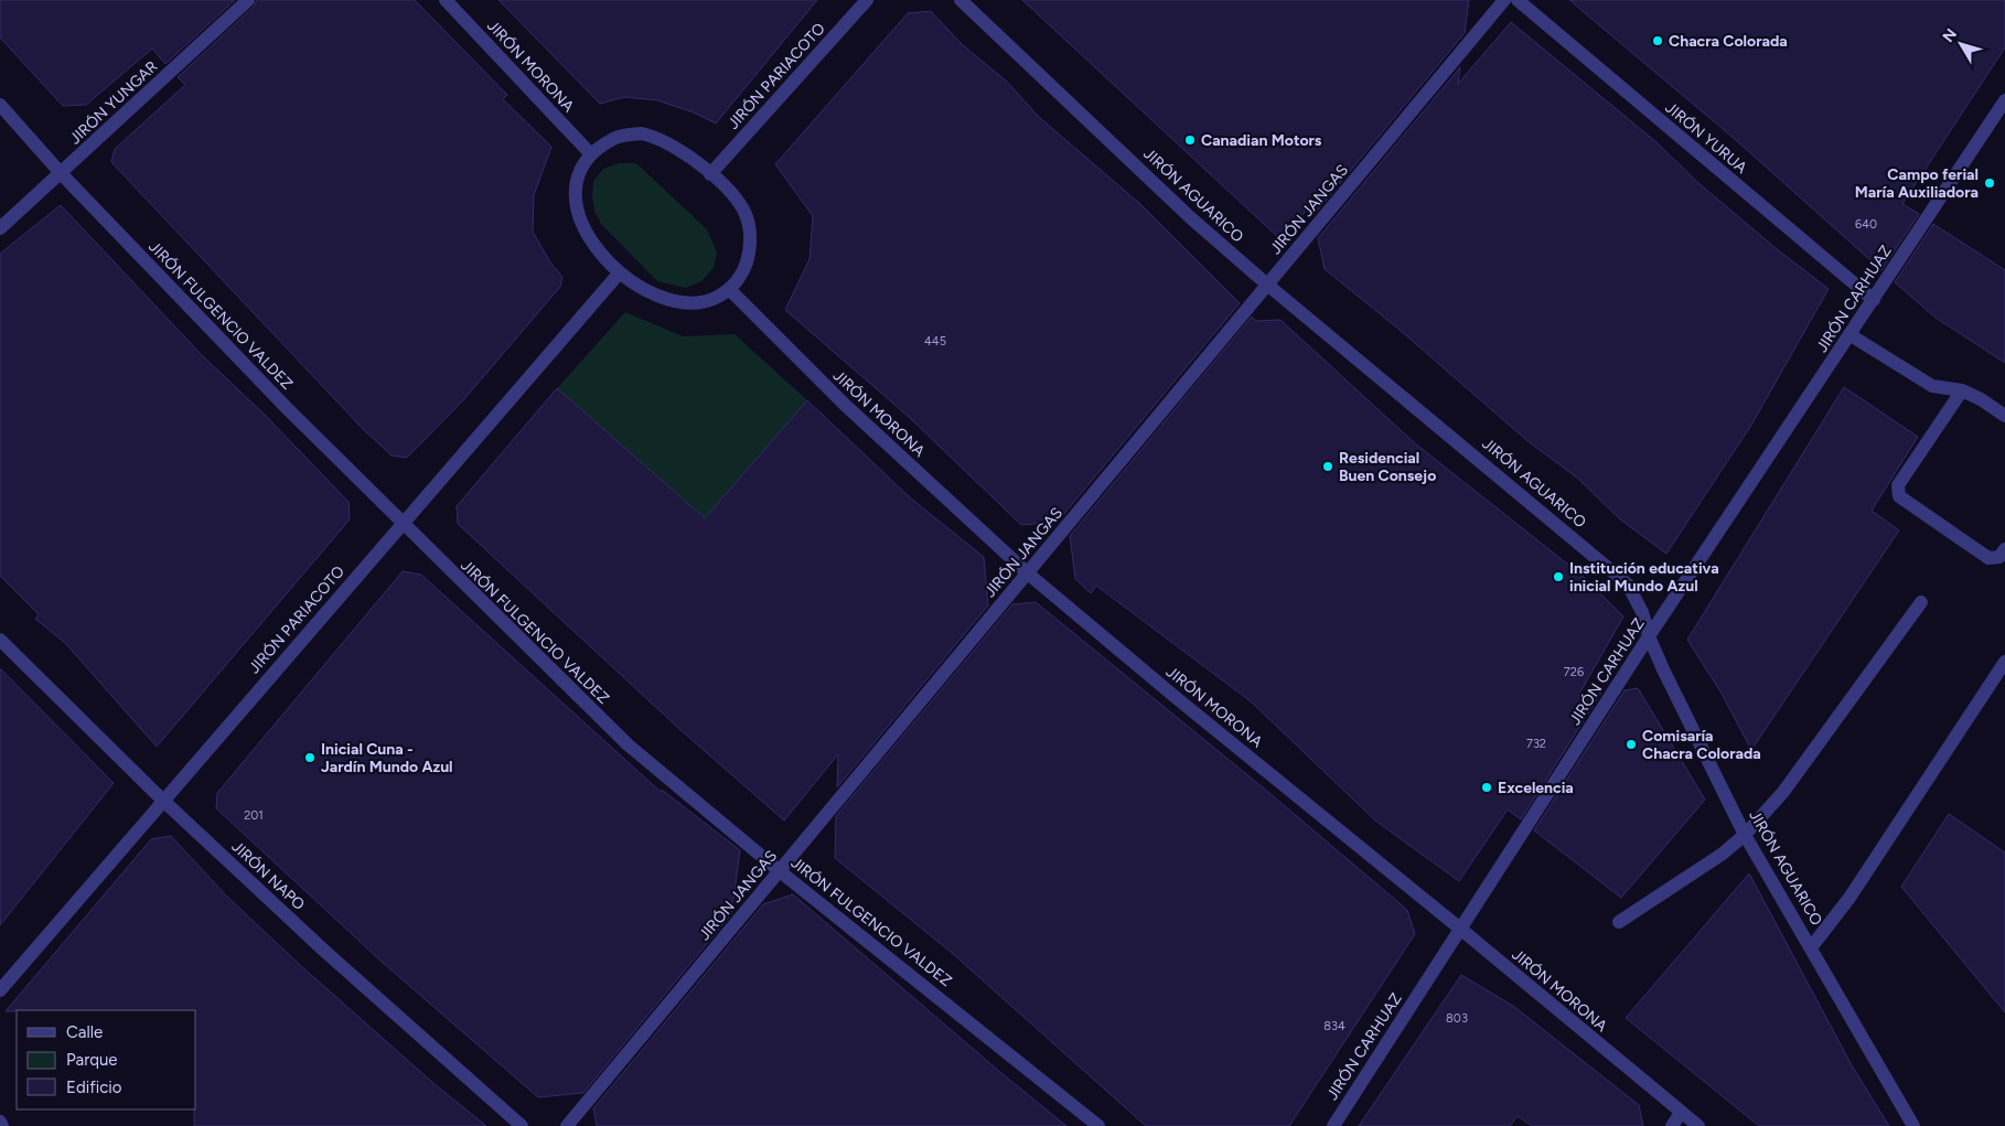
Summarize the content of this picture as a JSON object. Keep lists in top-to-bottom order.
{
  "streets": {
    "street": [
      "JIRÓN MORONA",
      "JIRÓN PARIACOTO",
      "JIRÓN YUNGAR",
      "JIRÓN YURUA",
      "JIRÓN AGUARICO",
      "JIRÓN JANGAS",
      "JIRÓN CARHUAZ",
      "JIRÓN FULGENCIO VALDEZ",
      "JIRÓN NAPO"
    ]
  },
  "crossings": [
    ["JIRÓN MORONA", "JIRÓN PARIACOTO"],
    ["JIRÓN MORONA", "JIRÓN JANGAS"],
    ["JIRÓN MORONA", "JIRÓN CARHUAZ"],
    ["JIRÓN PARIACOTO", "JIRÓN FULGENCIO VALDEZ"],
    ["JIRÓN PARIACOTO", "JIRÓN NAPO"],
    ["JIRÓN YUNGAR", "JIRÓN FULGENCIO VALDEZ"],
    ["JIRÓN YURUA", "JIRÓN CARHUAZ"],
    ["JIRÓN AGUARICO", "JIRÓN JANGAS"],
    ["JIRÓN AGUARICO", "JIRÓN CARHUAZ"],
    ["JIRÓN JANGAS", "JIRÓN FULGENCIO VALDEZ"]
  ],
  "places": [
    "Chacra Colorada",
    "Canadian Motors",
    "Campo ferial María Auxiliadora",
    "Residencial Buen Consejo",
    "Institución educativa inicial Mundo Azul",
    "Comisaría Chacra Colorada",
    "Inicial Cuna - Jardín Mundo Azul",
    "Excelencia"
  ],
  "house_numbers": [
    "640",
    "445",
    "726",
    "732",
    "201",
    "803",
    "834"
  ],
  "legend": ["Calle", "Parque", "Edificio"],
  "north": "top left"
}
